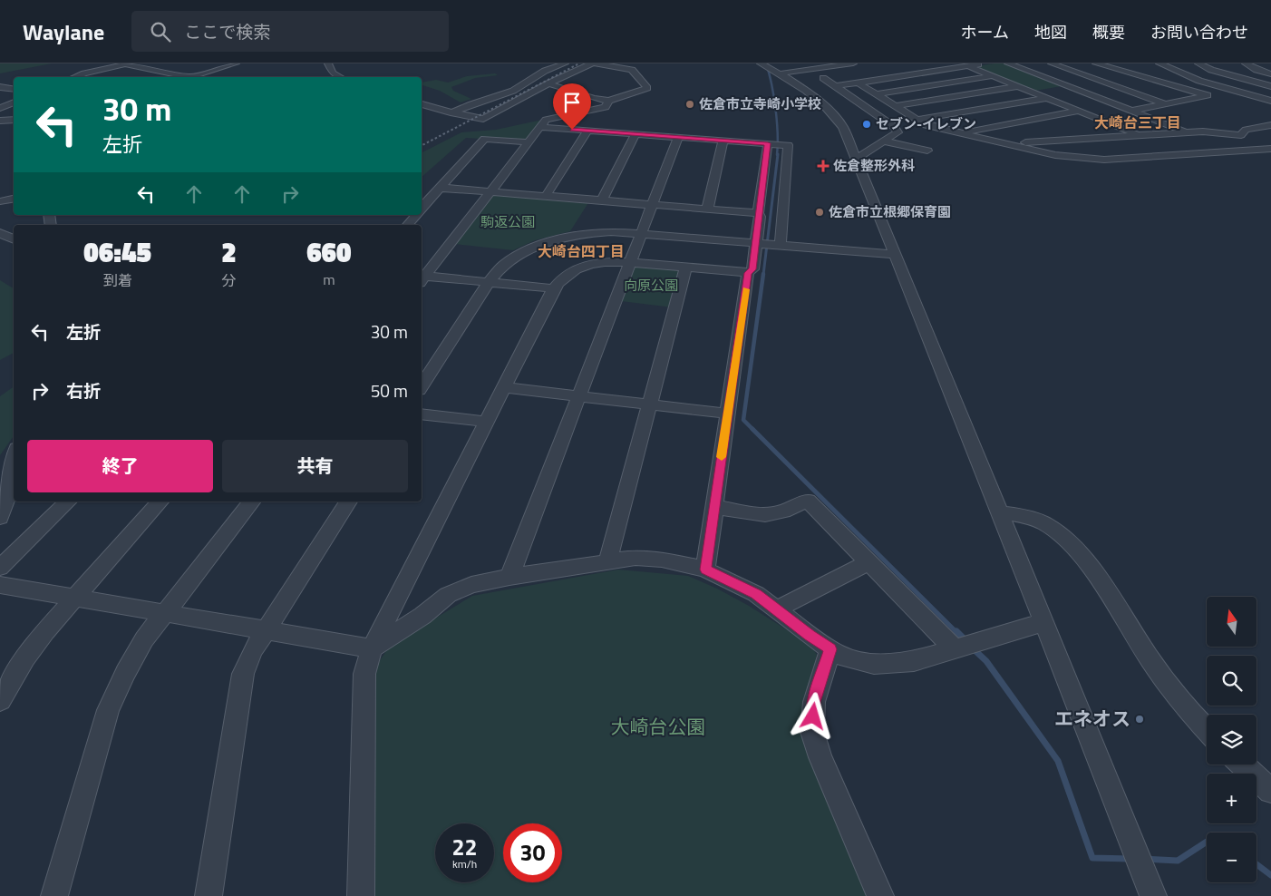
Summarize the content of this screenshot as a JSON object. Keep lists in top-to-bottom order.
{
  "districts": ["大崎台三丁目", "大崎台四丁目"],
  "parks": ["駒返公園", "向原公園", "大崎台公園"],
  "places": {
    "other": [
      "佐倉市立寺崎小学校",
      "セブン-イレブン",
      "佐倉市立根郷保育園",
      "エネオス"
    ],
    "health": ["佐倉整形外科"]
  },
  "north": "top",
  "page": {
    "header": "Waylane",
    "search": "ここで検索",
    "nav": [
      "ホーム",
      "地図",
      "概要",
      "お問い合わせ"
    ],
    "turn": ["30 m", "左折"],
    "eta": [
      "06:45",
      "到着",
      "2",
      "分",
      "660",
      "m"
    ],
    "list": [
      {
        "name": "左折",
        "value": "30 m"
      },
      {
        "name": "右折",
        "value": "50 m"
      }
    ],
    "buttons": ["終了", "共有"],
    "map_buttons": ["+", "−"],
    "speed": "22 km/h",
    "limit": "30"
  }
}
